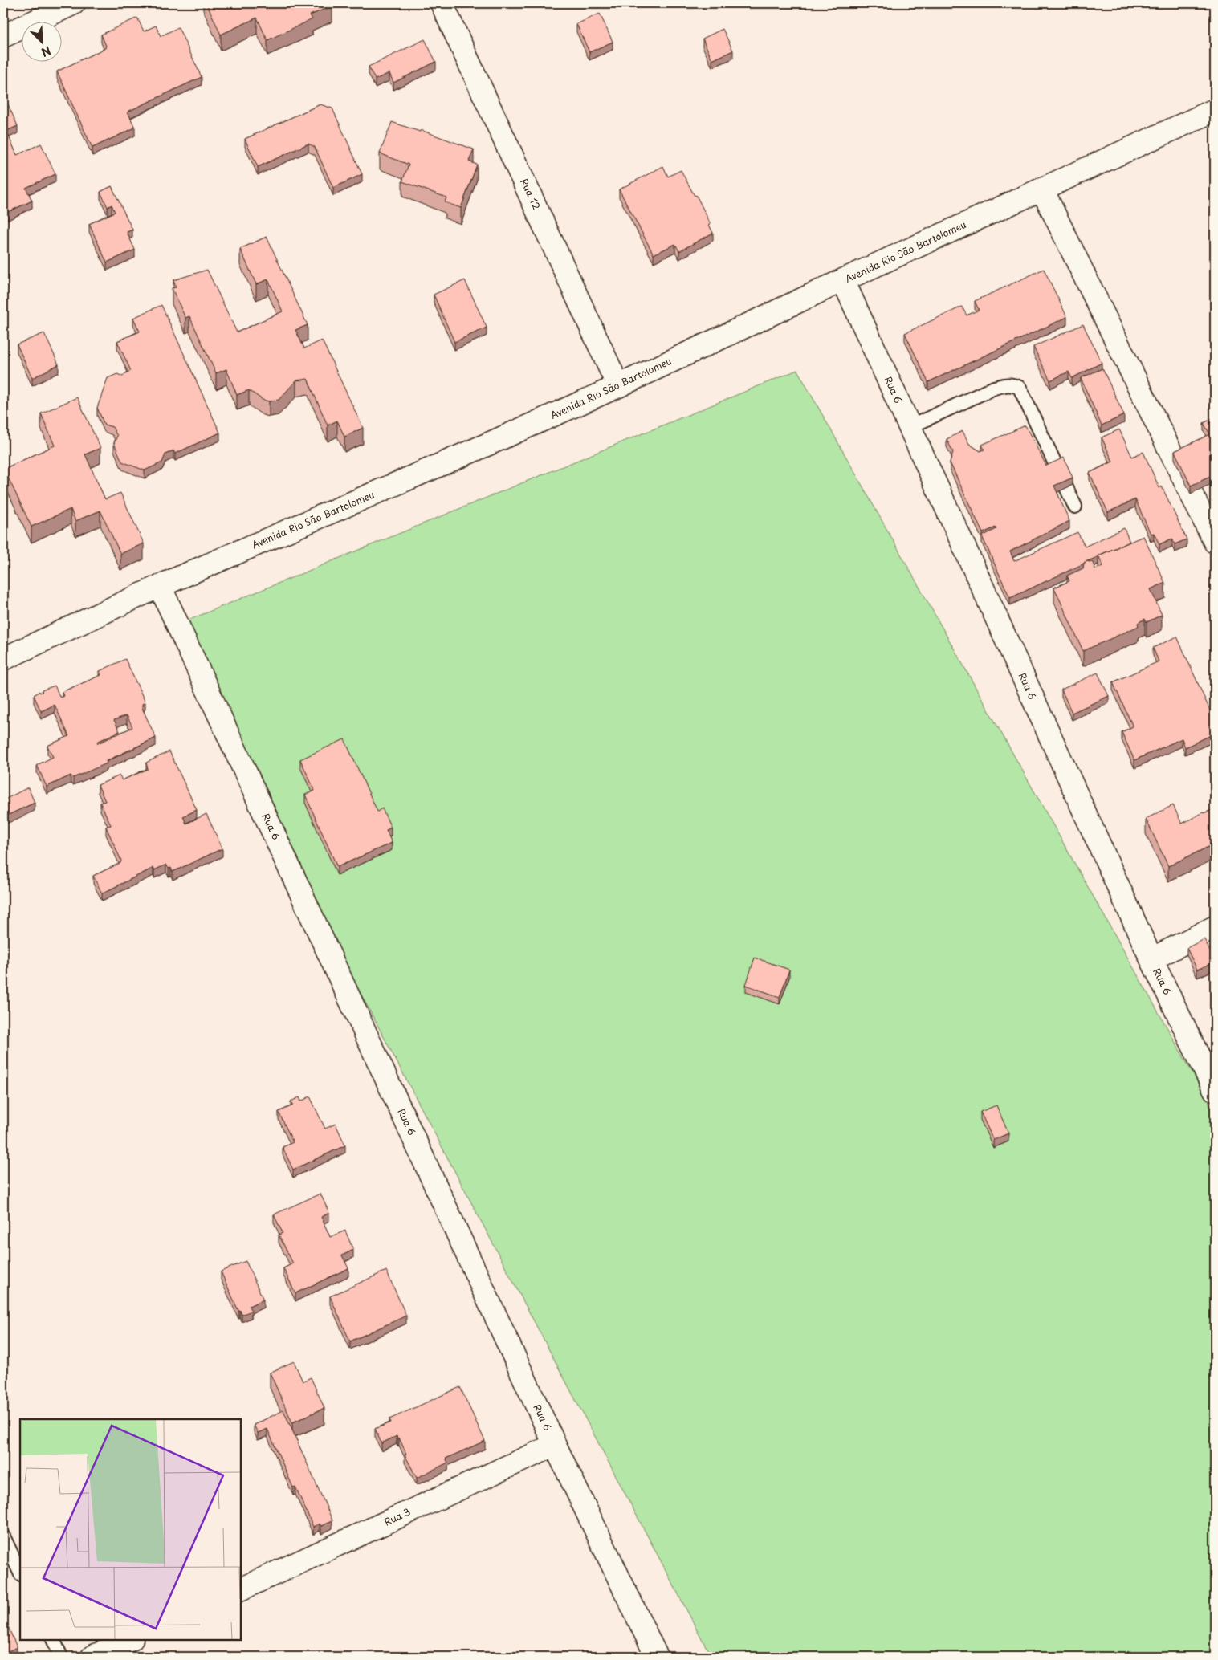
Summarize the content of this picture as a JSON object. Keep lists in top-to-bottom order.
{
  "streets": {
    "street": [
      "Rua 12",
      "Avenida Rio São Bartolomeu",
      "Rua 6",
      "Rua 3"
    ]
  },
  "crossings": [
    ["Rua 12", "Avenida Rio São Bartolomeu"],
    ["Avenida Rio São Bartolomeu", "Rua 6"],
    ["Rua 6", "Rua 3"]
  ],
  "north": "bottom right"
}
